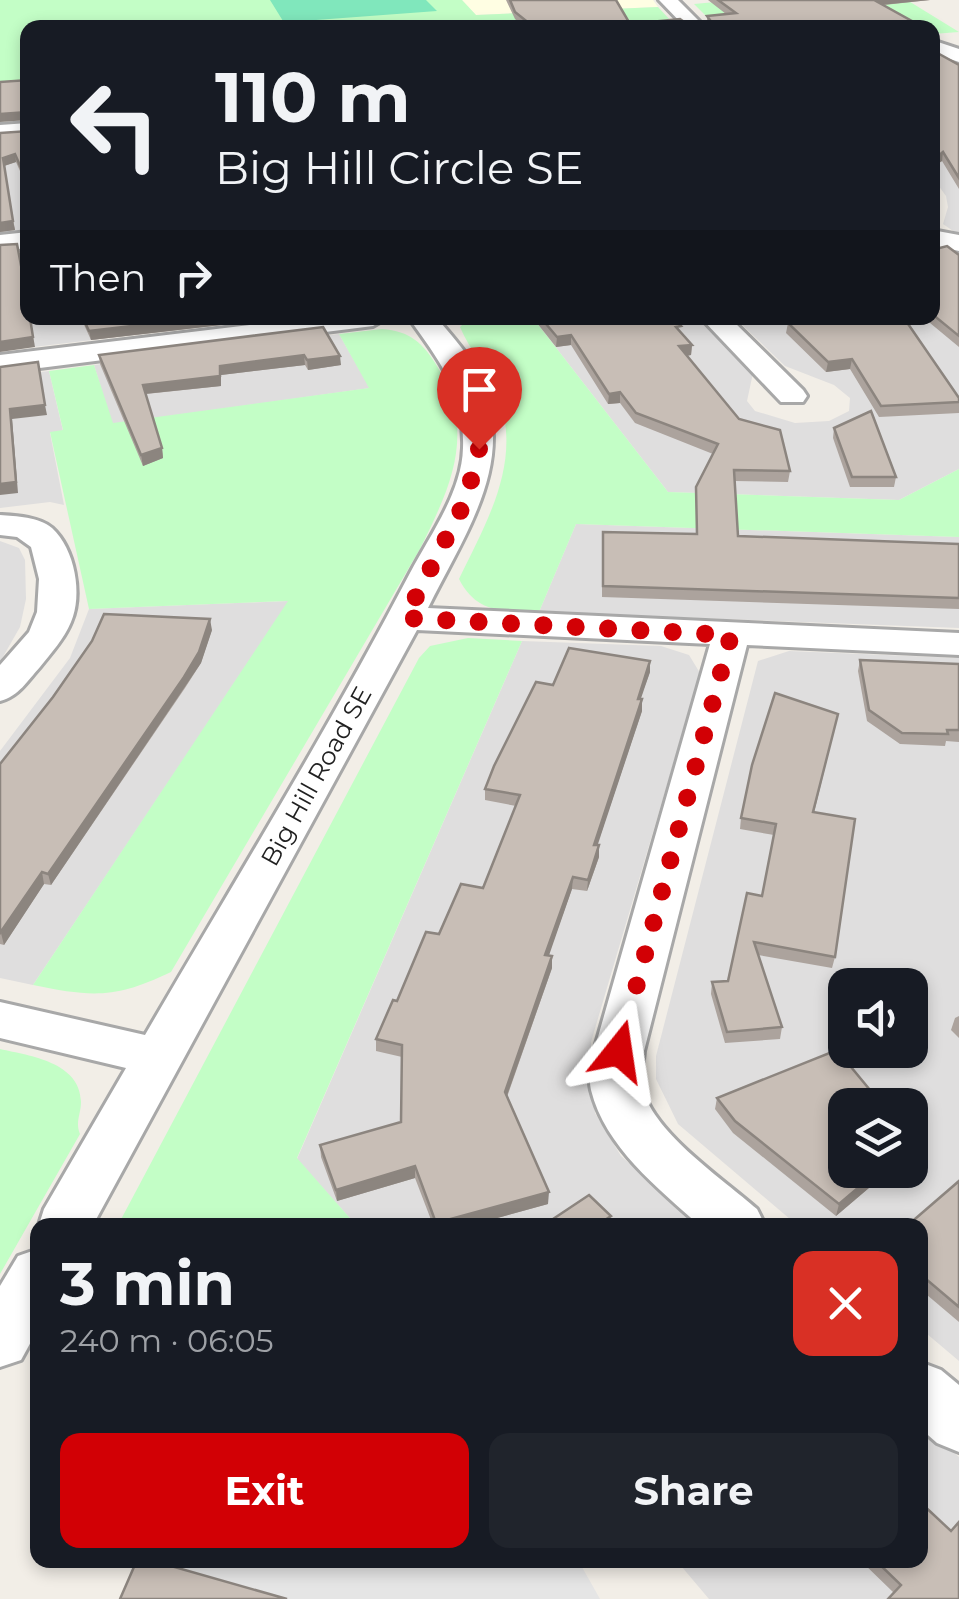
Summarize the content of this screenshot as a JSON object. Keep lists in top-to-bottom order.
{
  "streets": {
    "street": ["Big Hill Road SE"]
  },
  "page": {
    "turn": ["110 m", "Big Hill Circle SE"],
    "then": "Then",
    "heading": ["3 min", "240 m · 06:05"],
    "buttons": ["Exit", "Share"]
  }
}
